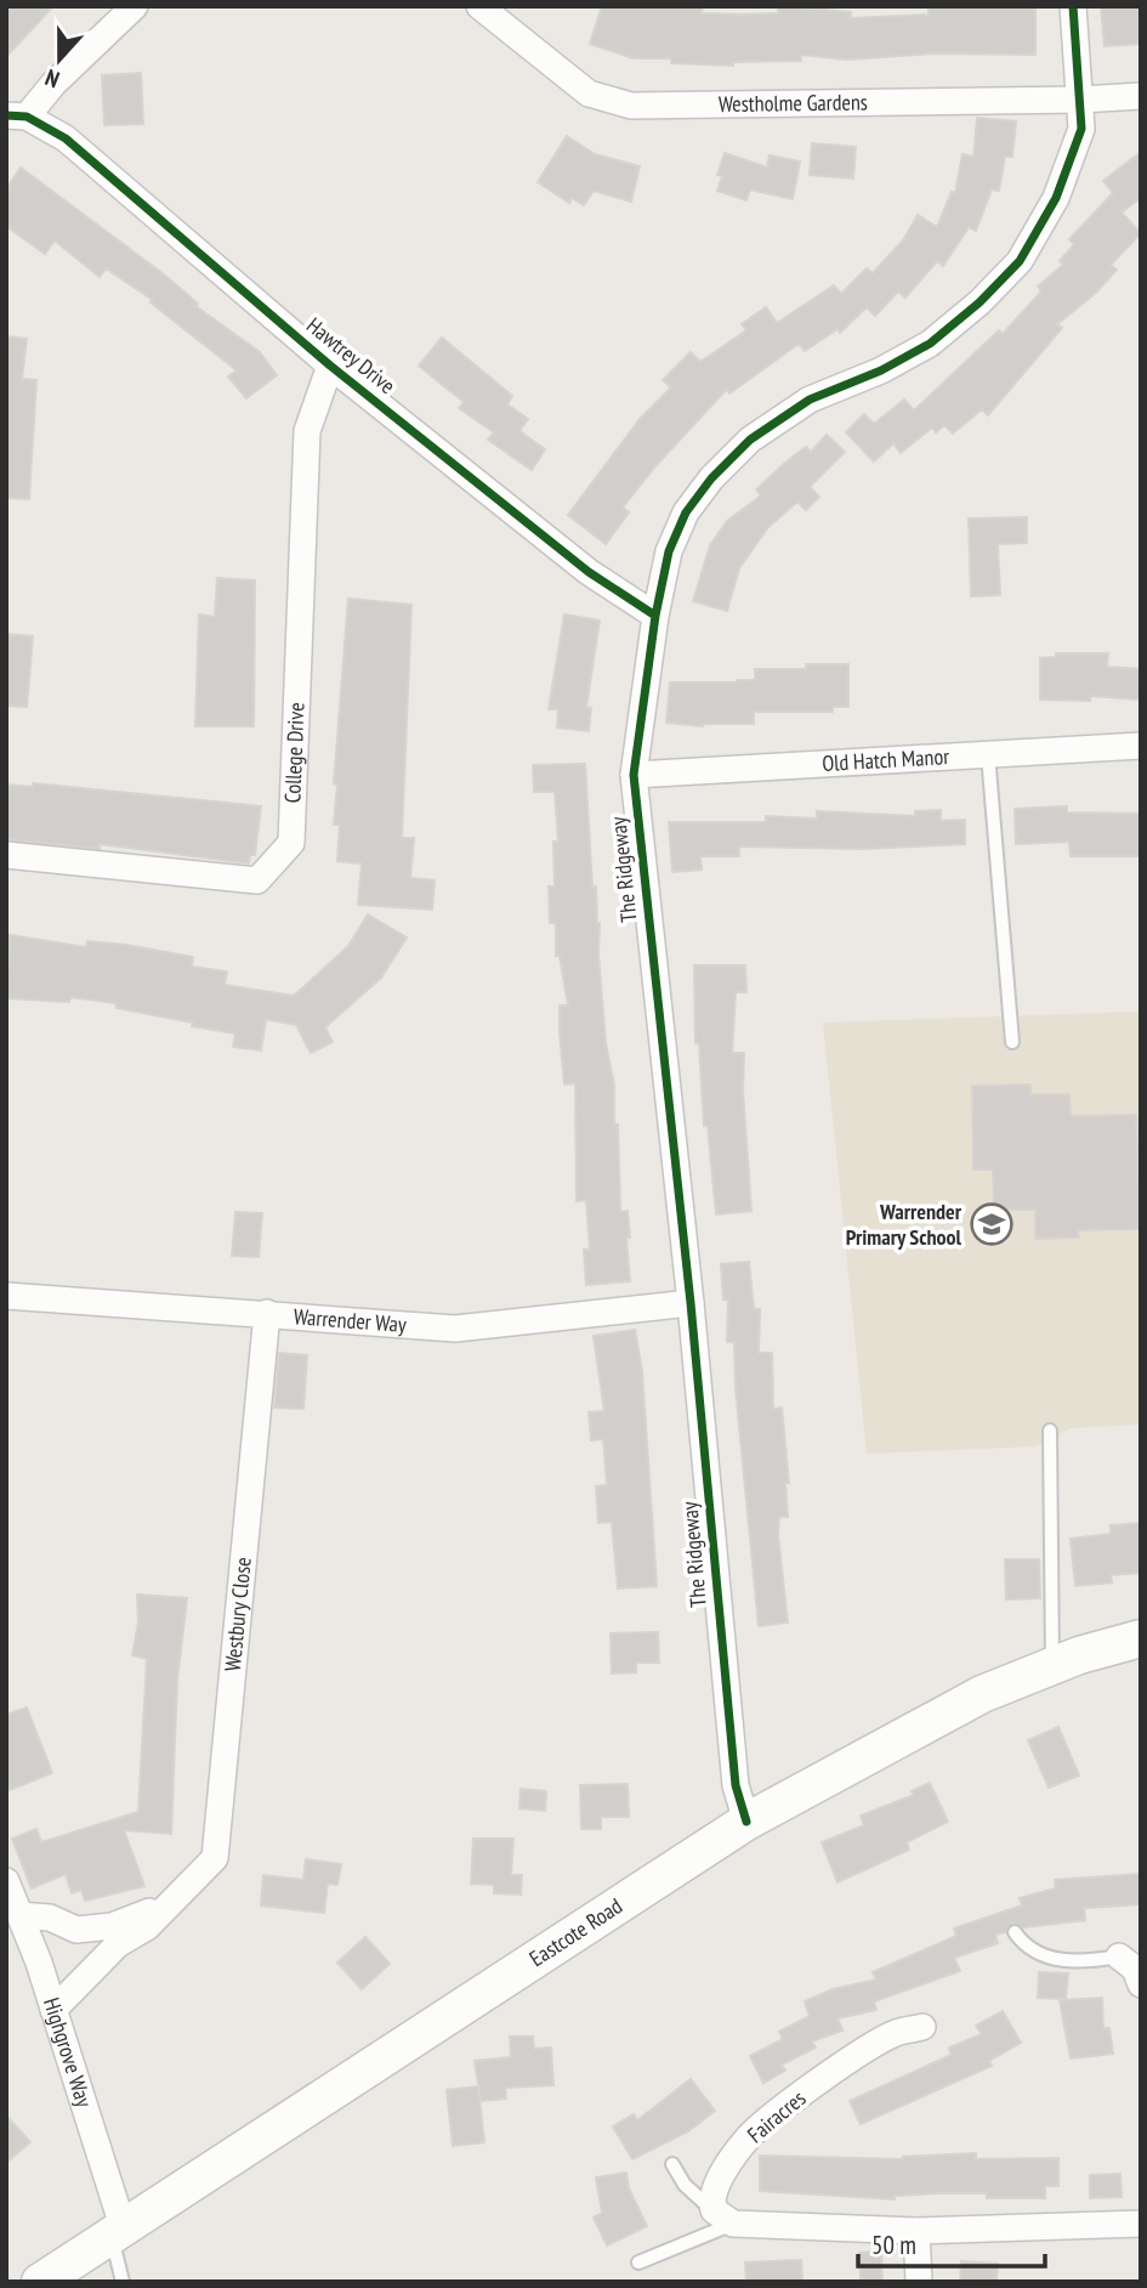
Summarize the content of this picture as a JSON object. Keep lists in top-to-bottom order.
{
  "streets": {
    "main road": ["Eastcote Road"],
    "street": [
      "Westholme Gardens",
      "Hawtrey Drive",
      "College Drive",
      "Old Hatch Manor",
      "The Ridgeway",
      "Warrender Way",
      "Westbury Close",
      "Highgrove Way",
      "Fairacres"
    ]
  },
  "crossings": [
    ["Westholme Gardens", "The Ridgeway"],
    ["Hawtrey Drive", "College Drive"],
    ["Hawtrey Drive", "The Ridgeway"],
    ["Old Hatch Manor", "The Ridgeway"],
    ["The Ridgeway", "Warrender Way"],
    ["The Ridgeway", "Eastcote Road"],
    ["Warrender Way", "Westbury Close"],
    ["Westbury Close", "Highgrove Way"],
    ["Eastcote Road", "Highgrove Way"]
  ],
  "places": {
    "school or university": ["Warrender Primary School"]
  },
  "scale_bar": "50 m",
  "north": "bottom"
}
